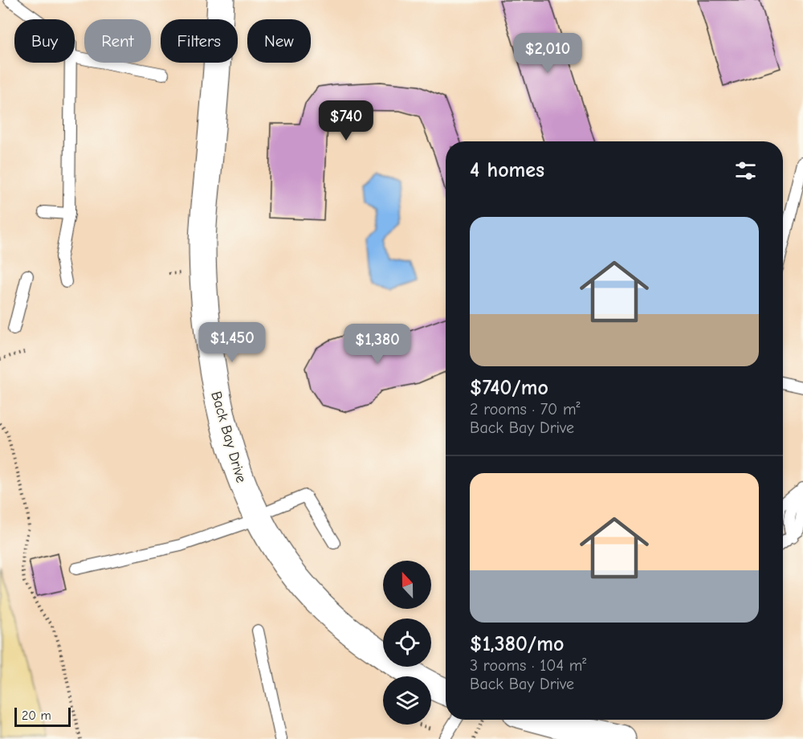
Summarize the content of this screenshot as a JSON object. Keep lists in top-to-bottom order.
{
  "streets": {
    "street": ["Back Bay Drive"]
  },
  "scale_bar": "20 m",
  "north": "top",
  "page": {
    "chip": [
      "Buy",
      "Rent",
      "Filters",
      "New"
    ],
    "price": [
      "$2,010",
      "$740",
      "$1,450",
      "$1,380"
    ],
    "heading": "4 homes",
    "list": [
      {
        "name": "$740/mo",
        "note": "2 rooms · 70 m² · Back Bay Drive"
      },
      {
        "name": "$1,380/mo",
        "note": "3 rooms · 104 m² · Back Bay Drive"
      }
    ],
    "scale": "20 m"
  }
}
